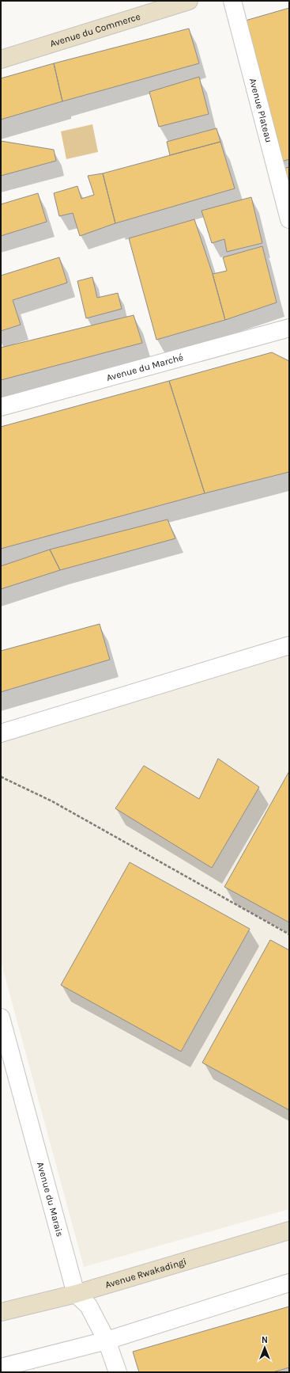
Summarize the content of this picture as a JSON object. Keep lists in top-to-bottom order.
{
  "streets": {
    "street": [
      "Avenue du Commerce",
      "Avenue Plateau",
      "Avenue du Marché",
      "Avenue du Marais",
      "Avenue Rwakadingi"
    ]
  },
  "crossings": [
    ["Avenue du Marais", "Avenue Rwakadingi"]
  ],
  "north": "top"
}
